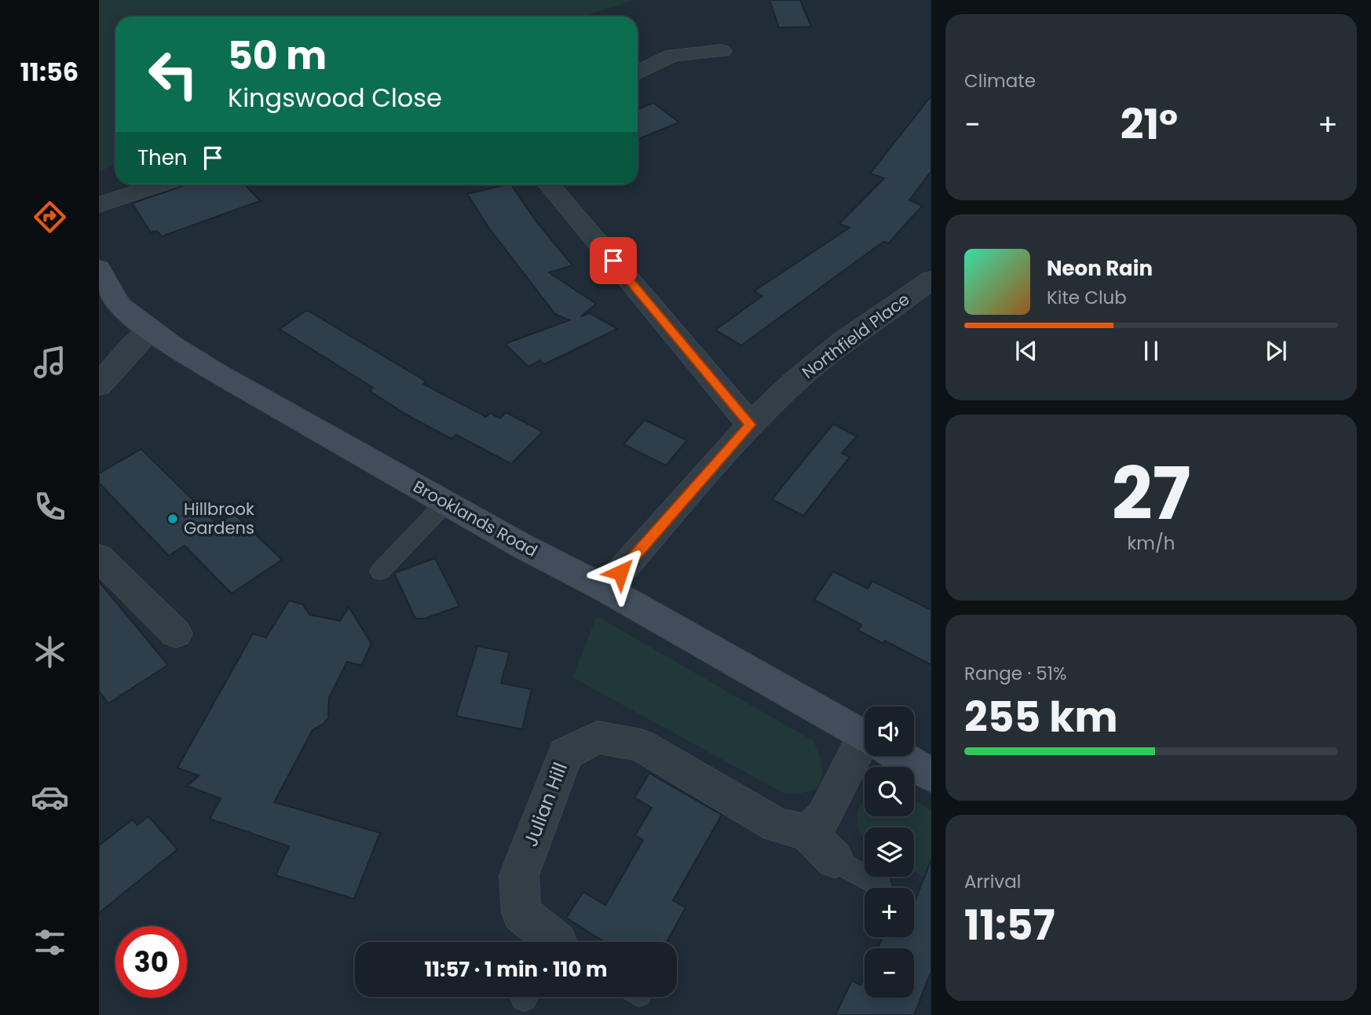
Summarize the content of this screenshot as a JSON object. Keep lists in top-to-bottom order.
{
  "streets": {
    "main road": ["Brooklands Road"],
    "street": ["Northfield Place", "Julian Hill"]
  },
  "crossings": [
    ["Northfield Place", "Brooklands Road"]
  ],
  "places": ["Hillbrook Gardens"],
  "page": {
    "tabs": "11:56",
    "tile": [
      "Climate",
      ["27", "km/h"],
      ["Range · 51%", "255 km"],
      ["Arrival", "11:57"]
    ],
    "turn": ["50 m", "Kingswood Close"],
    "heat": ["−", "21°", "+"],
    "then": "Then",
    "song": ["Neon Rain", "Kite Club"],
    "map_buttons": ["+", "−"],
    "limit": "30",
    "trip": "11:57 · 1 min · 110 m"
  }
}
